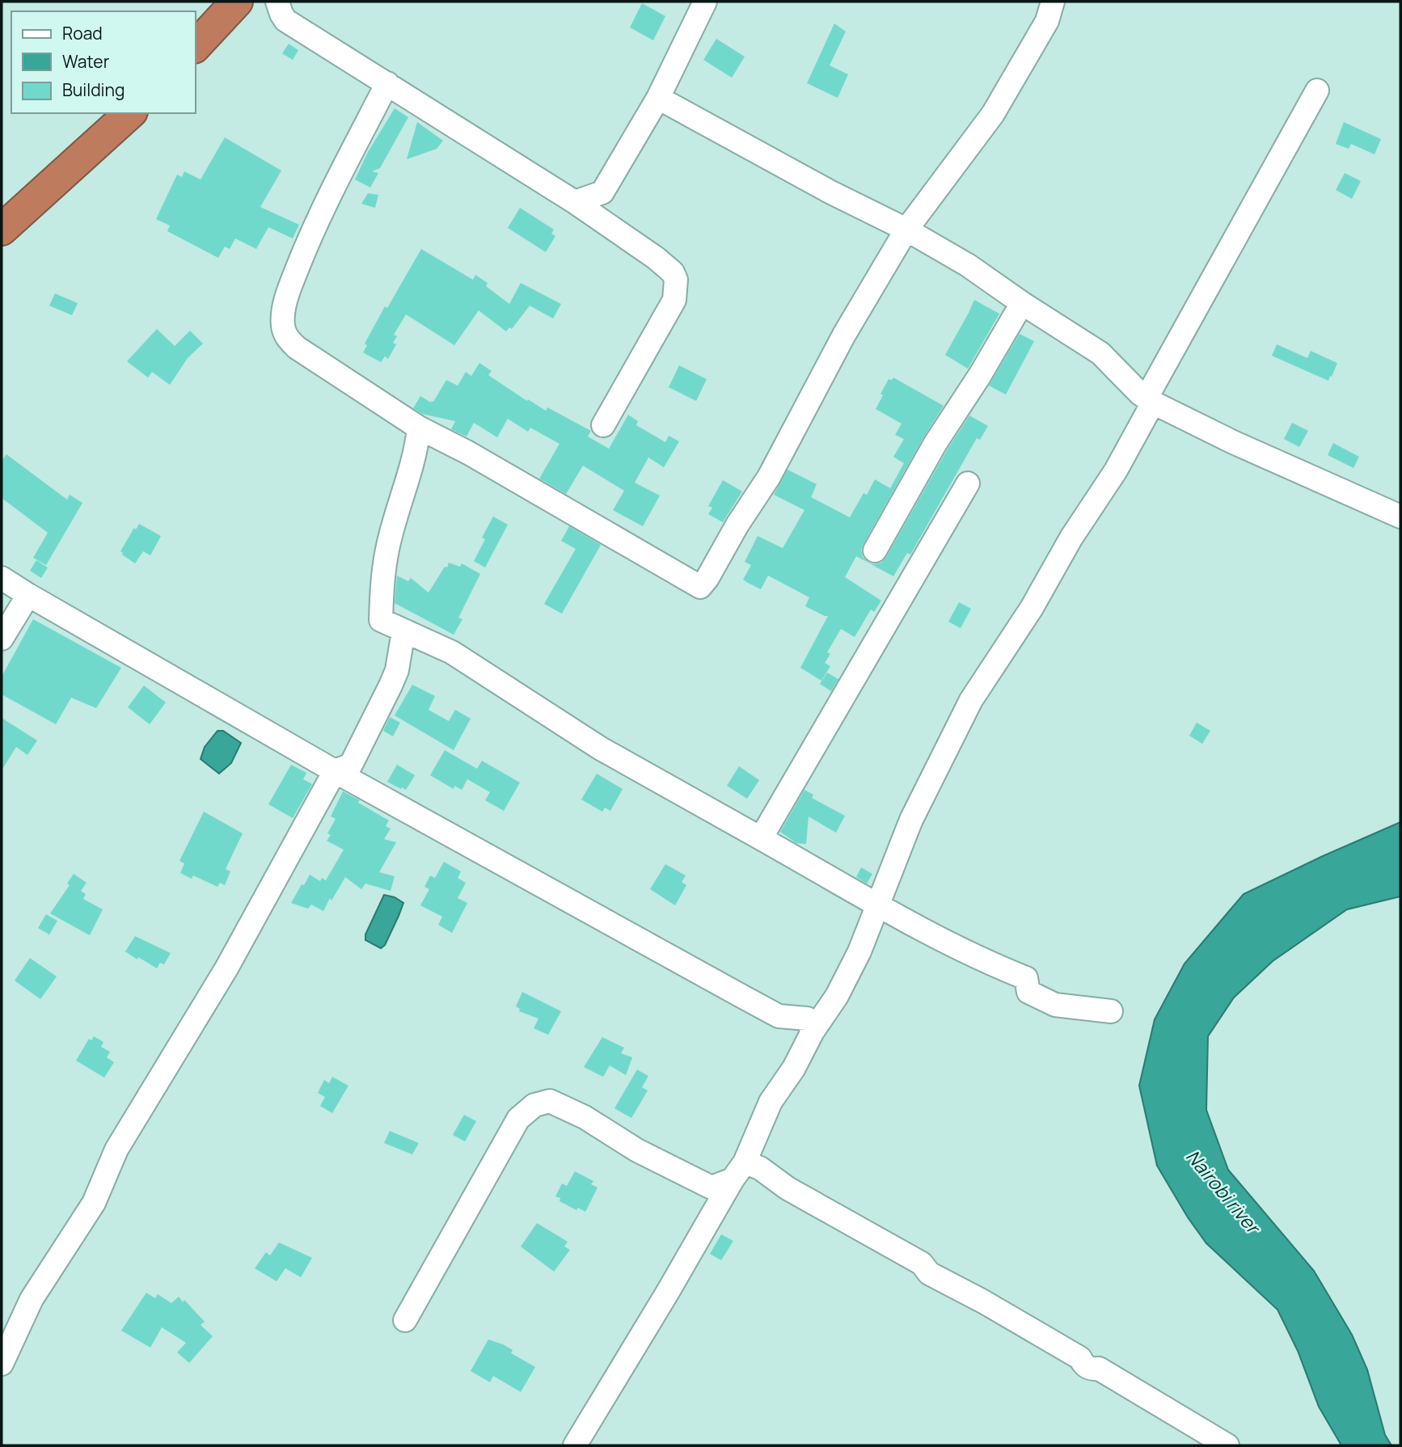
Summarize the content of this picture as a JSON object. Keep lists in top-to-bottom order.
{
  "water": ["Nairobi river"],
  "legend": ["Road", "Water", "Building"]
}
